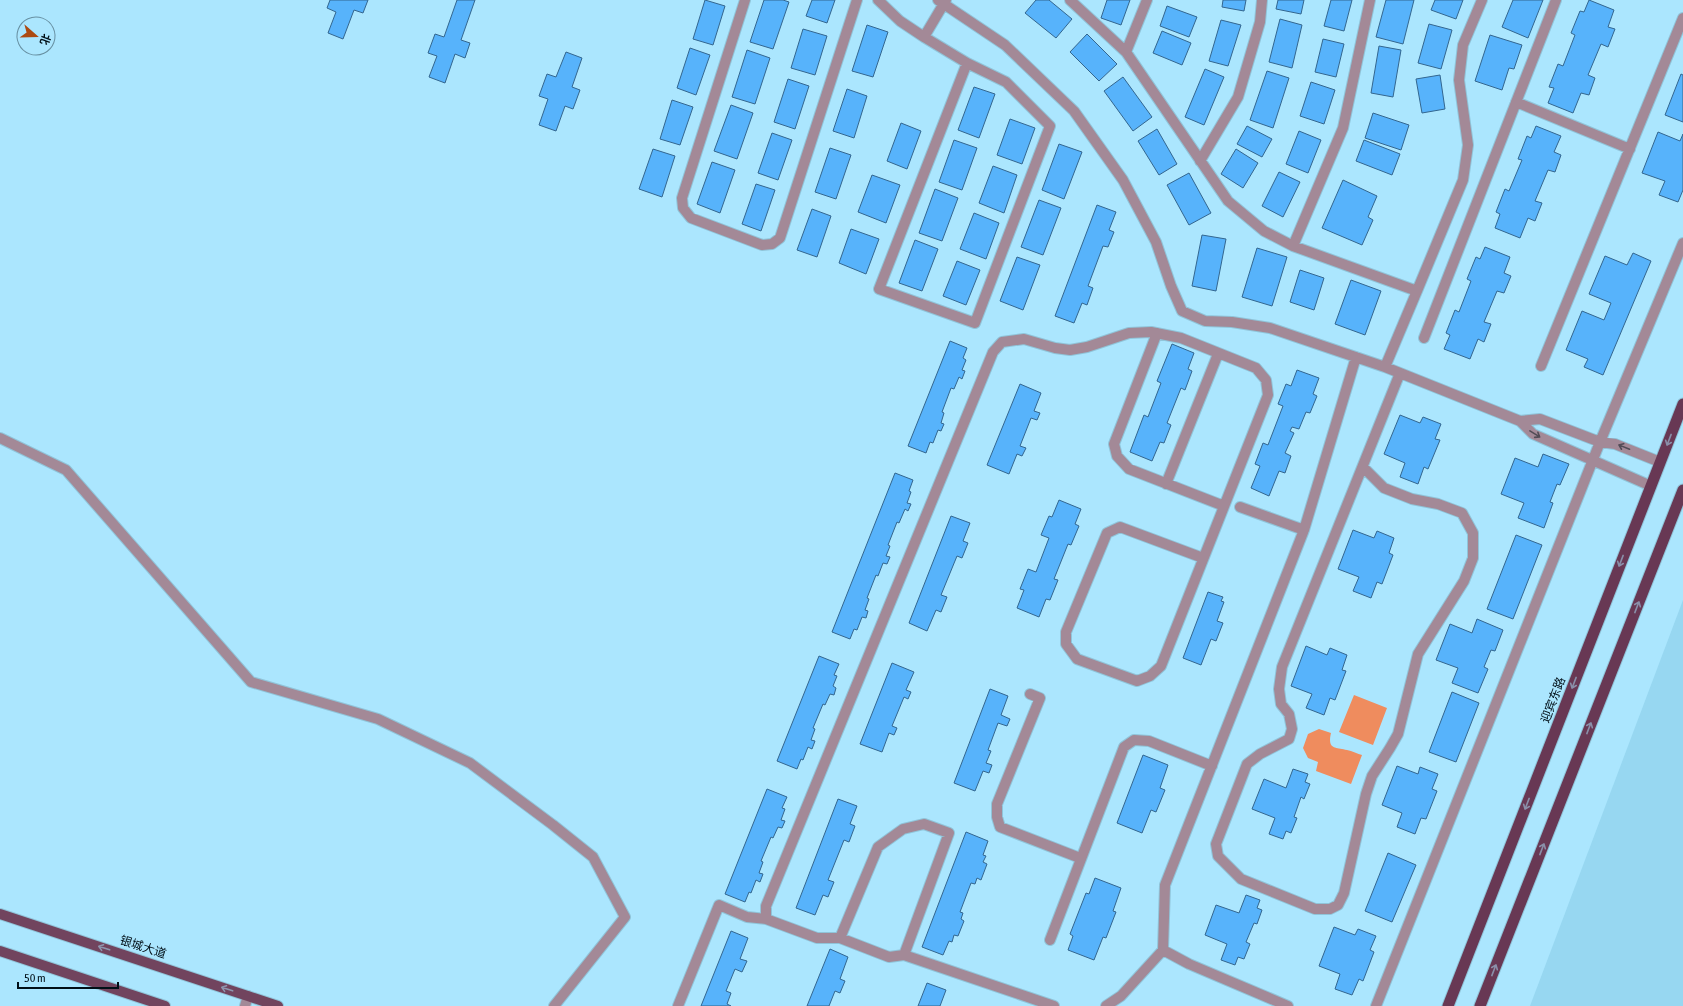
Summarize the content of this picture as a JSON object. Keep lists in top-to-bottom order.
{
  "streets": {
    "highway": ["迎宾东路"],
    "main road": ["银城大道"]
  },
  "scale_bar": "50 m",
  "north": "right"
}
